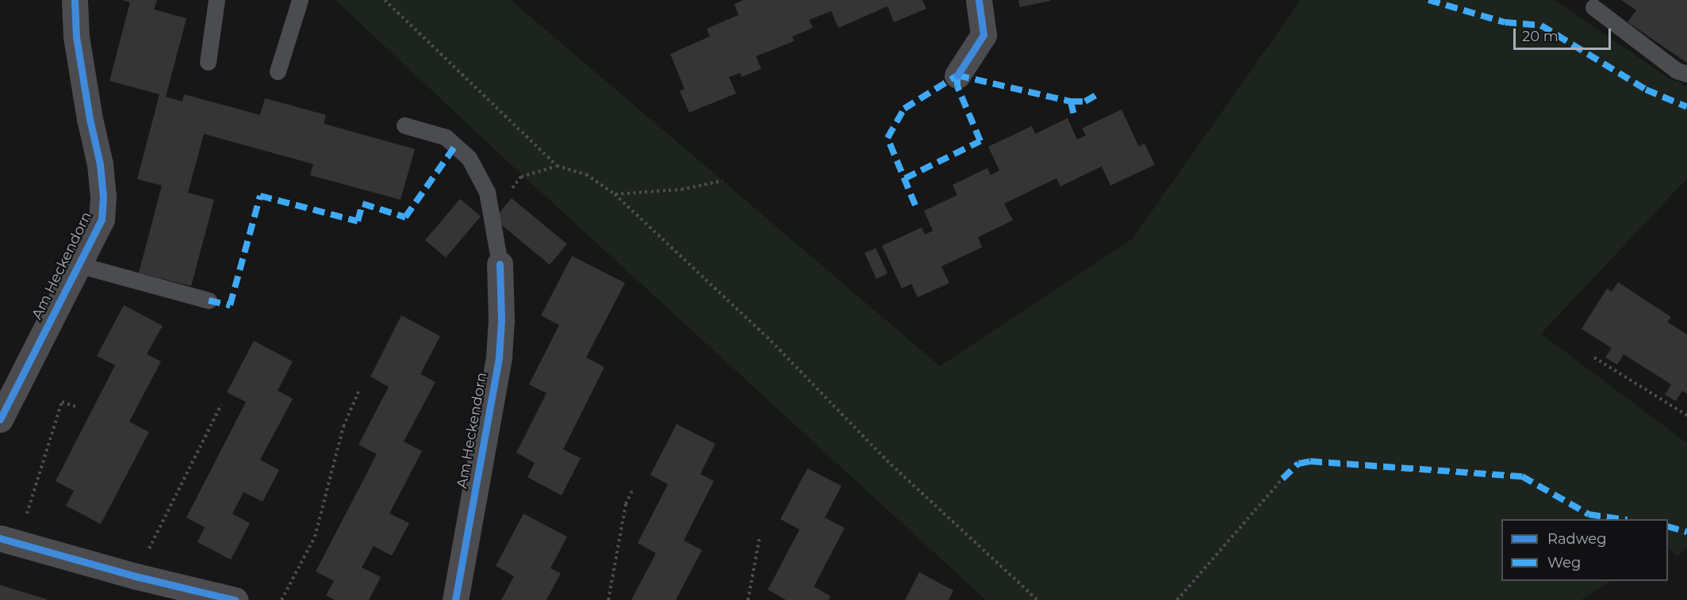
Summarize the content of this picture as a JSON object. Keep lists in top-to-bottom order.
{
  "streets": {
    "street": ["Am Heckendorn"]
  },
  "legend": ["Radweg", "Weg"],
  "scale_bar": "20 m"
}
